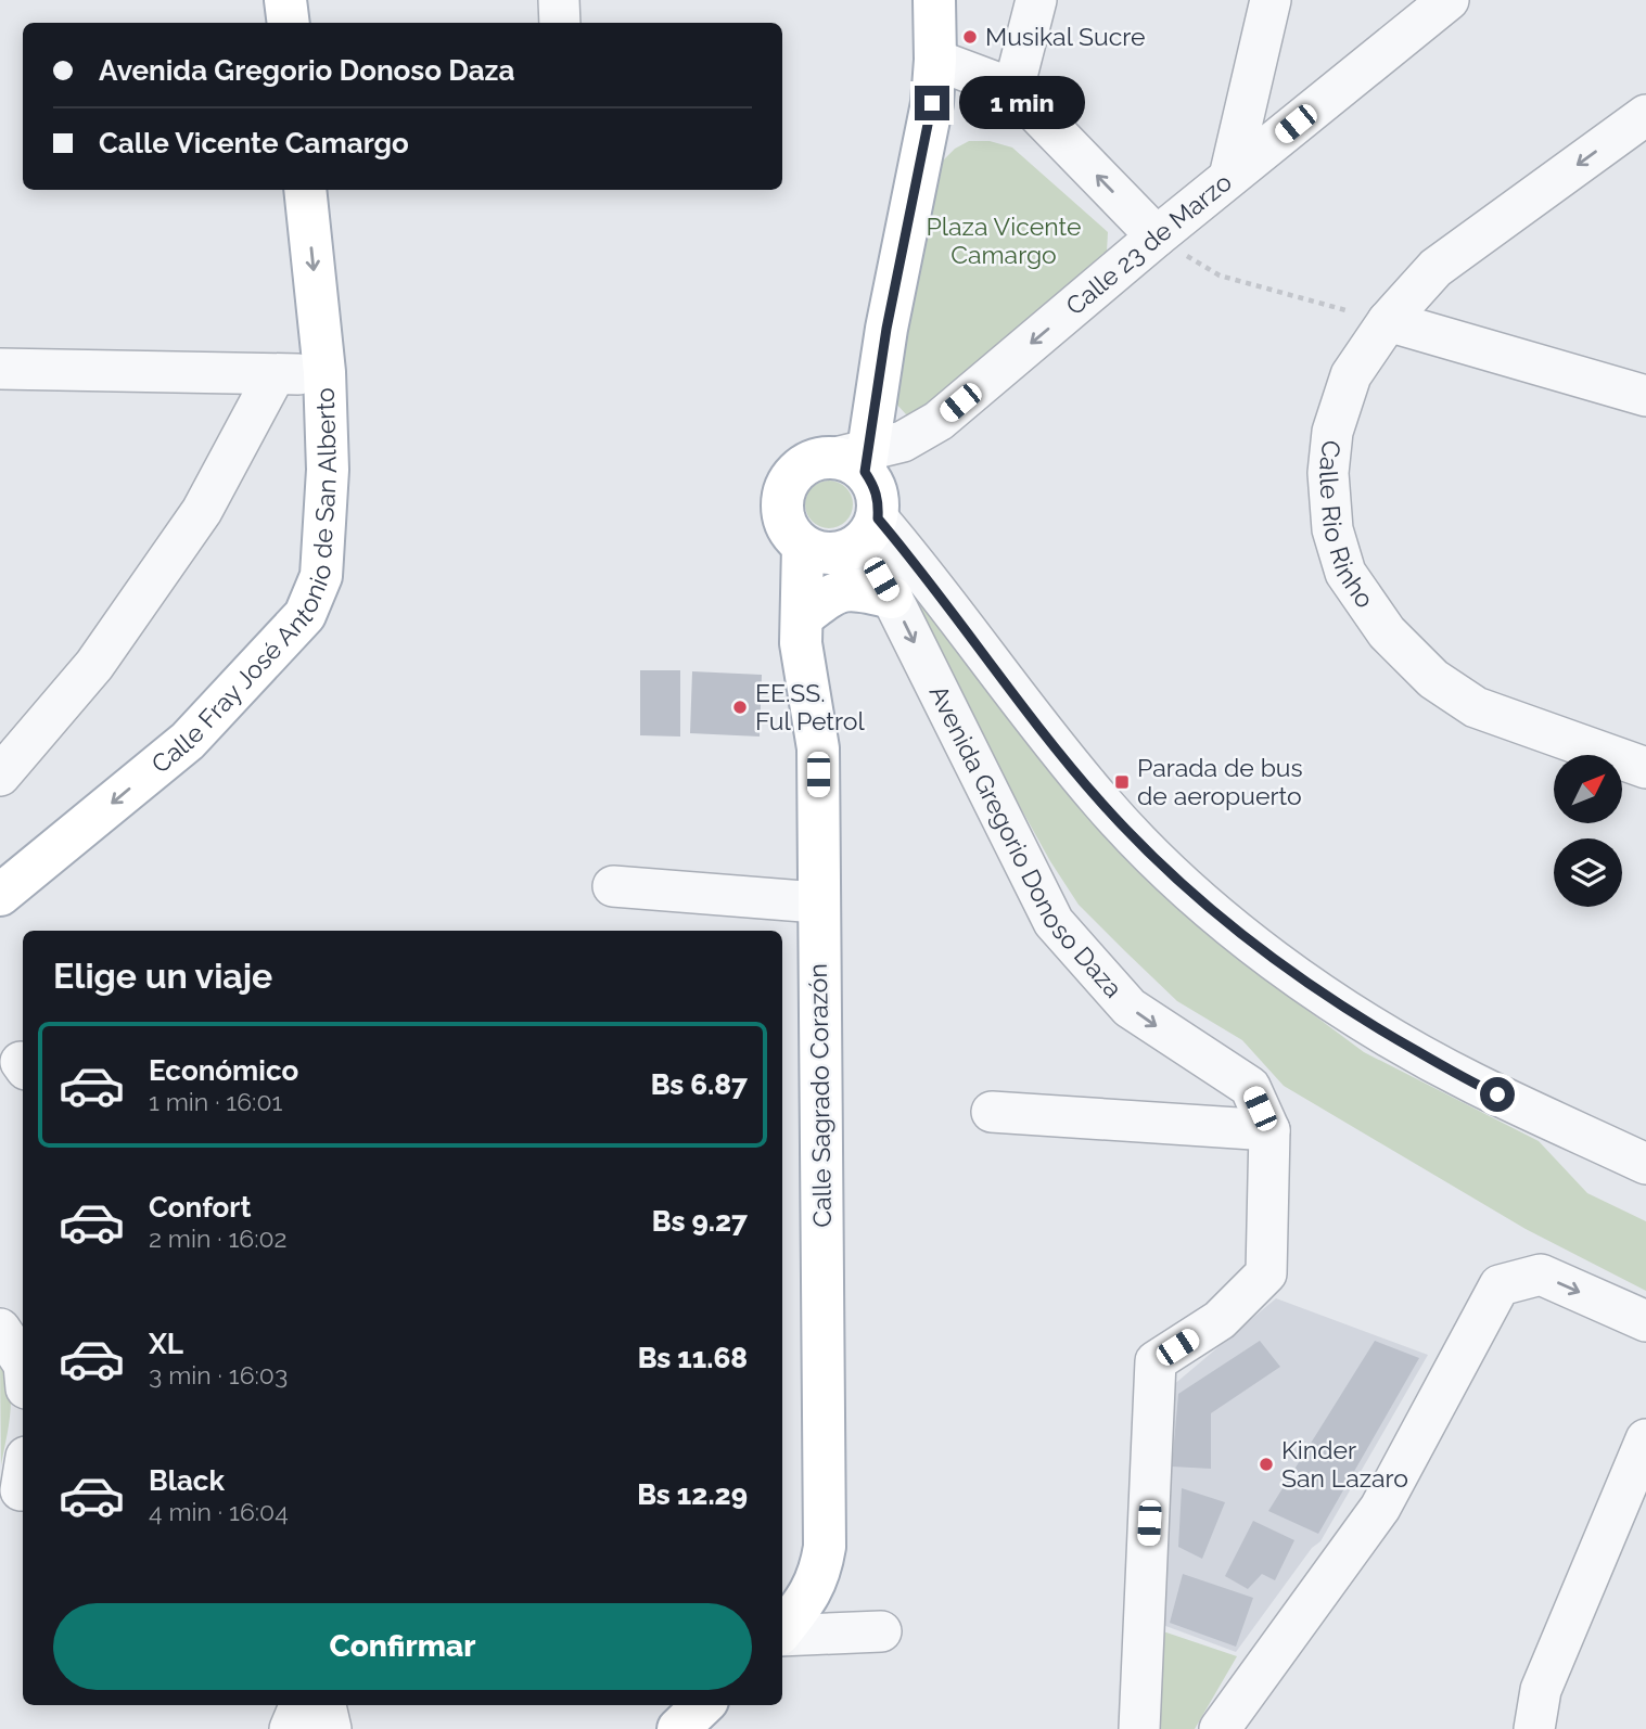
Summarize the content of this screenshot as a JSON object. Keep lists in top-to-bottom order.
{
  "streets": {
    "main road": ["Calle Fray José Antonio de San Alberto", "Calle Sagrado Corazón"],
    "street": ["Calle 23 de Marzo", "Calle Rio Rinho", "Avenida Gregorio Donoso Daza"]
  },
  "crossings": [
    ["Calle 23 de Marzo", "Avenida Gregorio Donoso Daza"],
    ["Calle 23 de Marzo", "Calle Sagrado Corazón"],
    ["Avenida Gregorio Donoso Daza", "Calle Sagrado Corazón"]
  ],
  "one_way": ["Calle 23 de Marzo", "Calle Fray José Antonio de San Alberto"],
  "parks": ["Plaza Vicente Camargo"],
  "places": {
    "other": ["Musikal Sucre", "EE.SS. Ful Petrol", "Kinder San Lazaro"],
    "transit": ["Parada de bus de aeropuerto"]
  },
  "north": "top right",
  "page": {
    "banner": ["Avenida Gregorio Donoso Daza", "Calle Vicente Camargo"],
    "bubble": "1 min",
    "heading": "Elige un viaje",
    "list": [
      {
        "name": "Económico",
        "note": "1 min · 16:01",
        "value": "Bs 6.87"
      },
      {
        "name": "Confort",
        "note": "2 min · 16:02",
        "value": "Bs 9.27"
      },
      {
        "name": "XL",
        "note": "3 min · 16:03",
        "value": "Bs 11.68"
      },
      {
        "name": "Black",
        "note": "4 min · 16:04",
        "value": "Bs 12.29"
      }
    ],
    "buttons": "Confirmar"
  }
}
